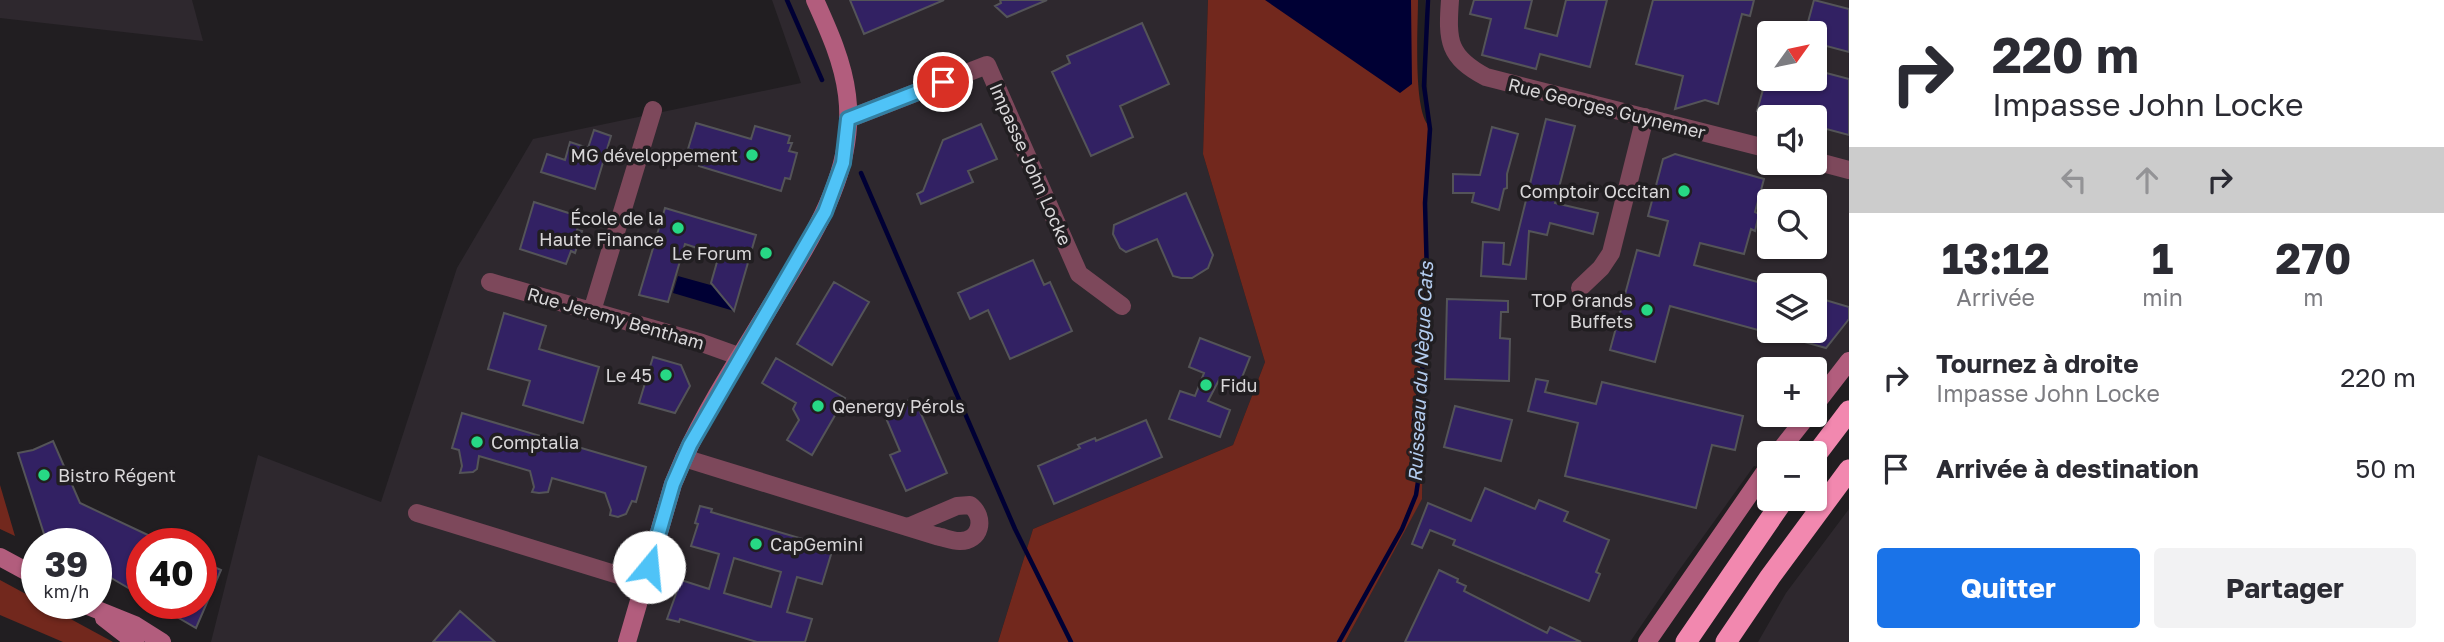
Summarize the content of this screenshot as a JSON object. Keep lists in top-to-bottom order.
{
  "streets": {
    "street": ["Rue Georges Guynemer", "Impasse John Locke", "Rue Jeremy Bentham"]
  },
  "water": ["Ruisseau du Nègue Cats"],
  "places": [
    "MG développement",
    "Comptoir Occitan",
    "École de la Haute Finance",
    "Le Forum",
    "TOP Grands Buffets",
    "Le 45",
    "Fidu",
    "Qenergy Pérols",
    "Comptalia",
    "Bistro Régent",
    "CapGemini"
  ],
  "north": "top right",
  "page": {
    "turn": ["220 m", "Impasse John Locke"],
    "map_buttons": ["+", "−"],
    "eta": [
      "13:12",
      "Arrivée",
      "1",
      "min",
      "270",
      "m"
    ],
    "list": [
      {
        "name": "Tournez à droite",
        "note": "Impasse John Locke",
        "value": "220 m"
      },
      {
        "name": "Arrivée à destination",
        "value": "50 m"
      }
    ],
    "speed": "39 km/h",
    "limit": "40",
    "buttons": ["Quitter", "Partager"]
  }
}
